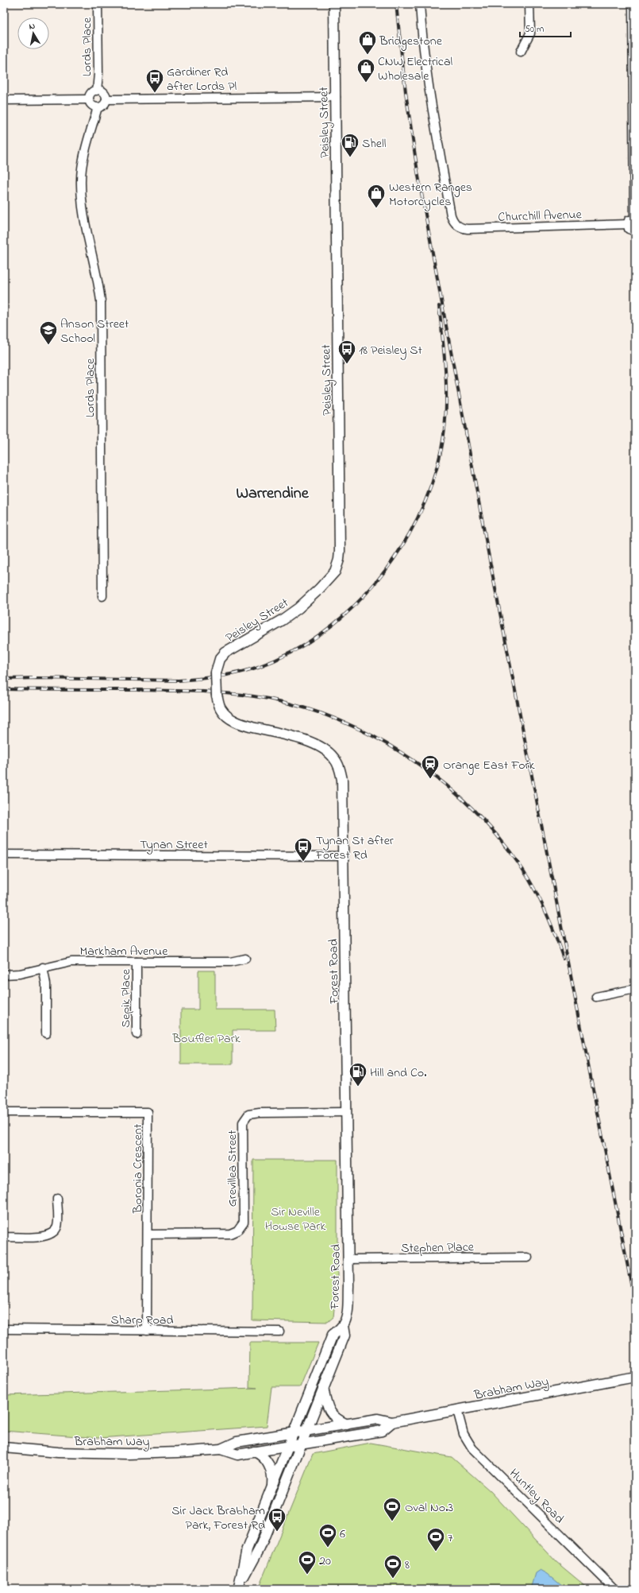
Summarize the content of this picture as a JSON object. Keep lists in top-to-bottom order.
{
  "streets": {
    "main road": ["Peisley Street", "Forest Road", "Brabham Way"],
    "street": [
      "Lords Place",
      "Churchill Avenue",
      "Tynan Street",
      "Markham Avenue",
      "Sepik Place",
      "Boronia Crescent",
      "Grevillea Street",
      "Stephen Place",
      "Sharp Road",
      "Huntley Road"
    ]
  },
  "crossings": [
    ["Peisley Street", "Forest Road"],
    ["Tynan Street", "Forest Road"],
    ["Markham Avenue", "Sepik Place"],
    ["Forest Road", "Grevillea Street"],
    ["Forest Road", "Stephen Place"],
    ["Forest Road", "Brabham Way"],
    ["Boronia Crescent", "Grevillea Street"],
    ["Boronia Crescent", "Sharp Road"],
    ["Brabham Way", "Huntley Road"]
  ],
  "districts": ["Warrendine"],
  "parks": ["Bouffler Park", "Sir Neville Howse Park"],
  "places": {
    "shop": ["Bridgestone", "CNW Electrical Wholesale", "Western Ranges Motorcycles"],
    "bus stop": [
      "Gardiner Rd after Lords Pl",
      "18 Peisley St",
      "Tynan St after Forest Rd",
      "Sir Jack Brabham Park, Forest Rd"
    ],
    "fuel station": ["Shell", "Hill and Co."],
    "school or university": ["Anson Street School"],
    "station": ["Orange East Fork"],
    "sports": [
      "Oval No.3",
      "6",
      "7",
      "20",
      "8"
    ]
  },
  "scale_bar": "50 m",
  "north": "top"
}
